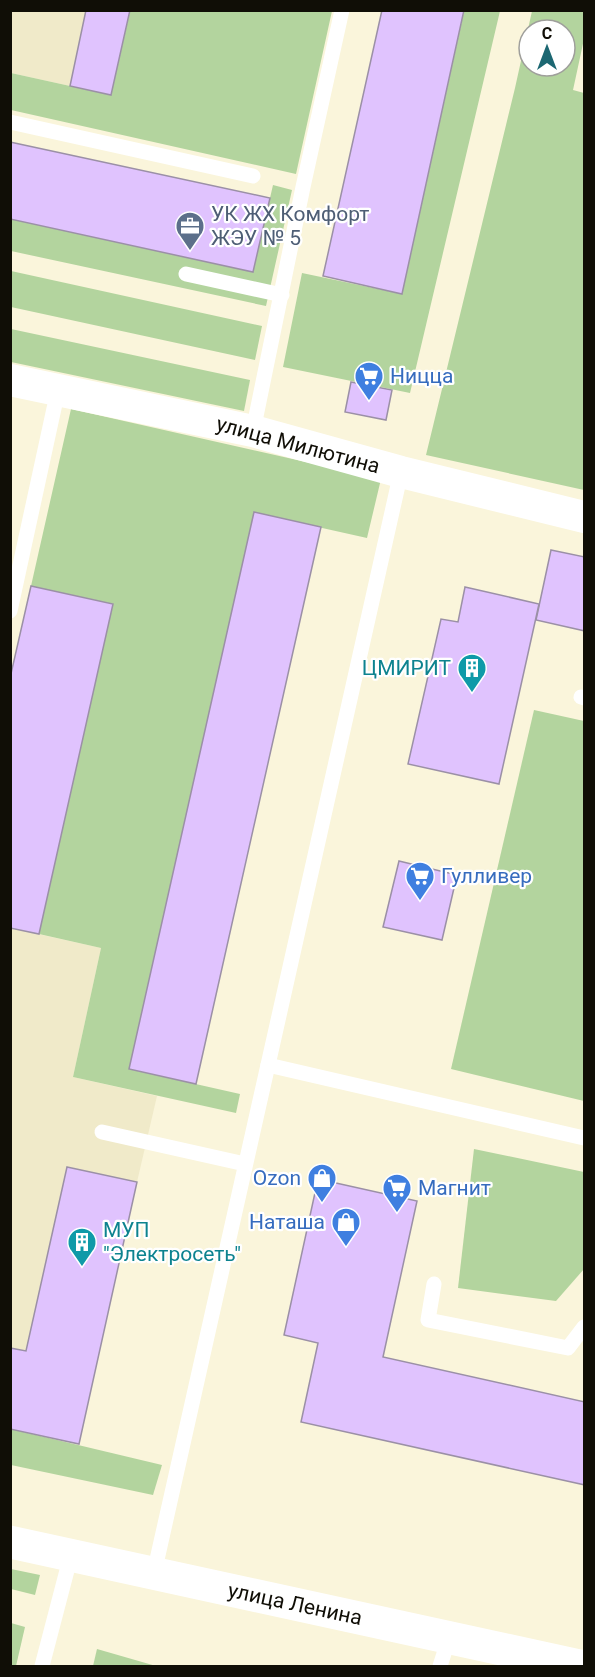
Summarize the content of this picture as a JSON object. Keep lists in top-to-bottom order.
{
  "streets": {
    "main road": ["улица Ленина"],
    "street": ["улица Милютина"]
  },
  "places": {
    "office": ["УК ЖХ Комфорт ЖЭУ № 5"],
    "supermarket": ["Ницца", "Гулливер", "Магнит"],
    "building": ["ЦМИРИТ", "МУП \"Электросеть\""],
    "shop": ["Ozon", "Наташа"]
  },
  "north": "top"
}
